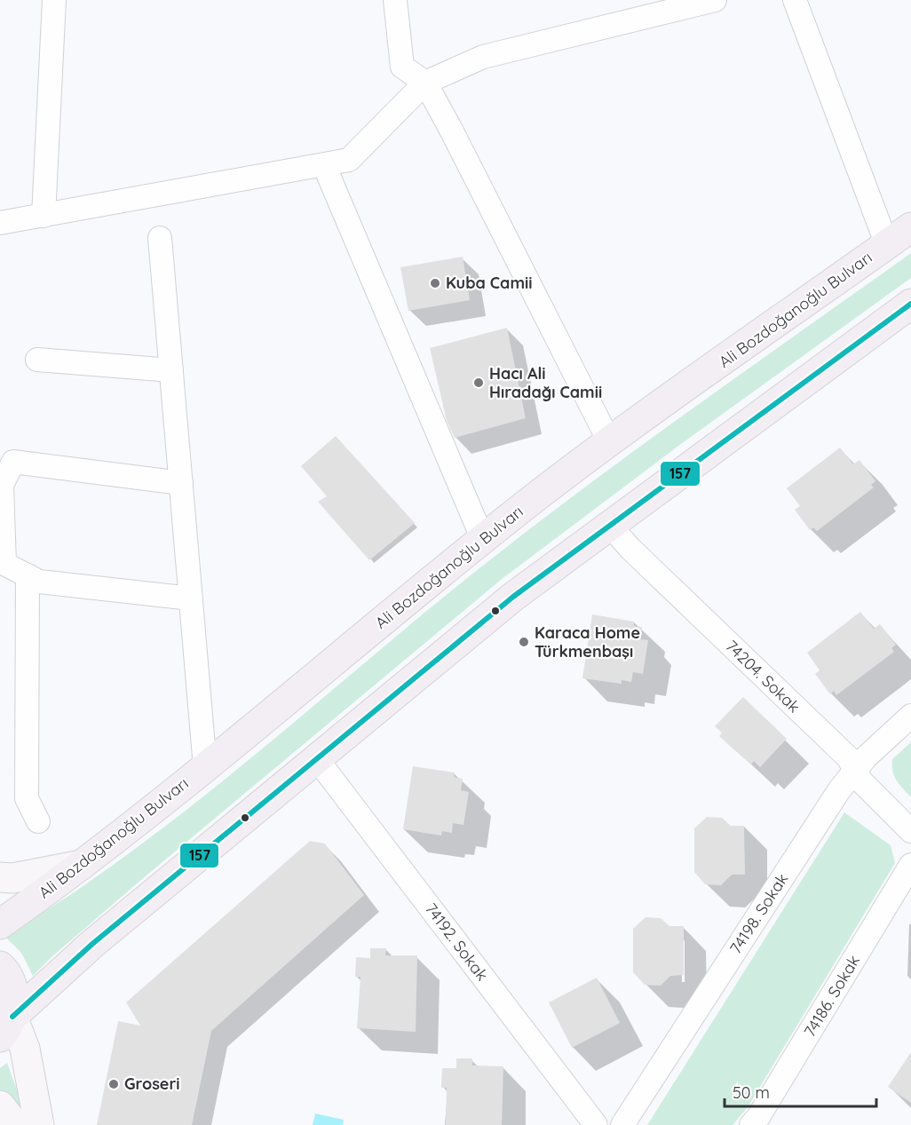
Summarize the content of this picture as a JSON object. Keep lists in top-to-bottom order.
{
  "streets": {
    "main road": ["Ali Bozdoğanoğlu Bulvarı"],
    "street": [
      "74204. Sokak",
      "74198. Sokak",
      "74192. Sokak",
      "74186. Sokak"
    ]
  },
  "crossings": [
    ["74204. Sokak", "74198. Sokak"]
  ],
  "places": [
    "Kuba Camii",
    "Hacı Ali Hıradağı Camii",
    "Karaca Home Türkmenbaşı",
    "Groseri"
  ],
  "lines": ["transit line 157"],
  "scale_bar": "50 m"
}
